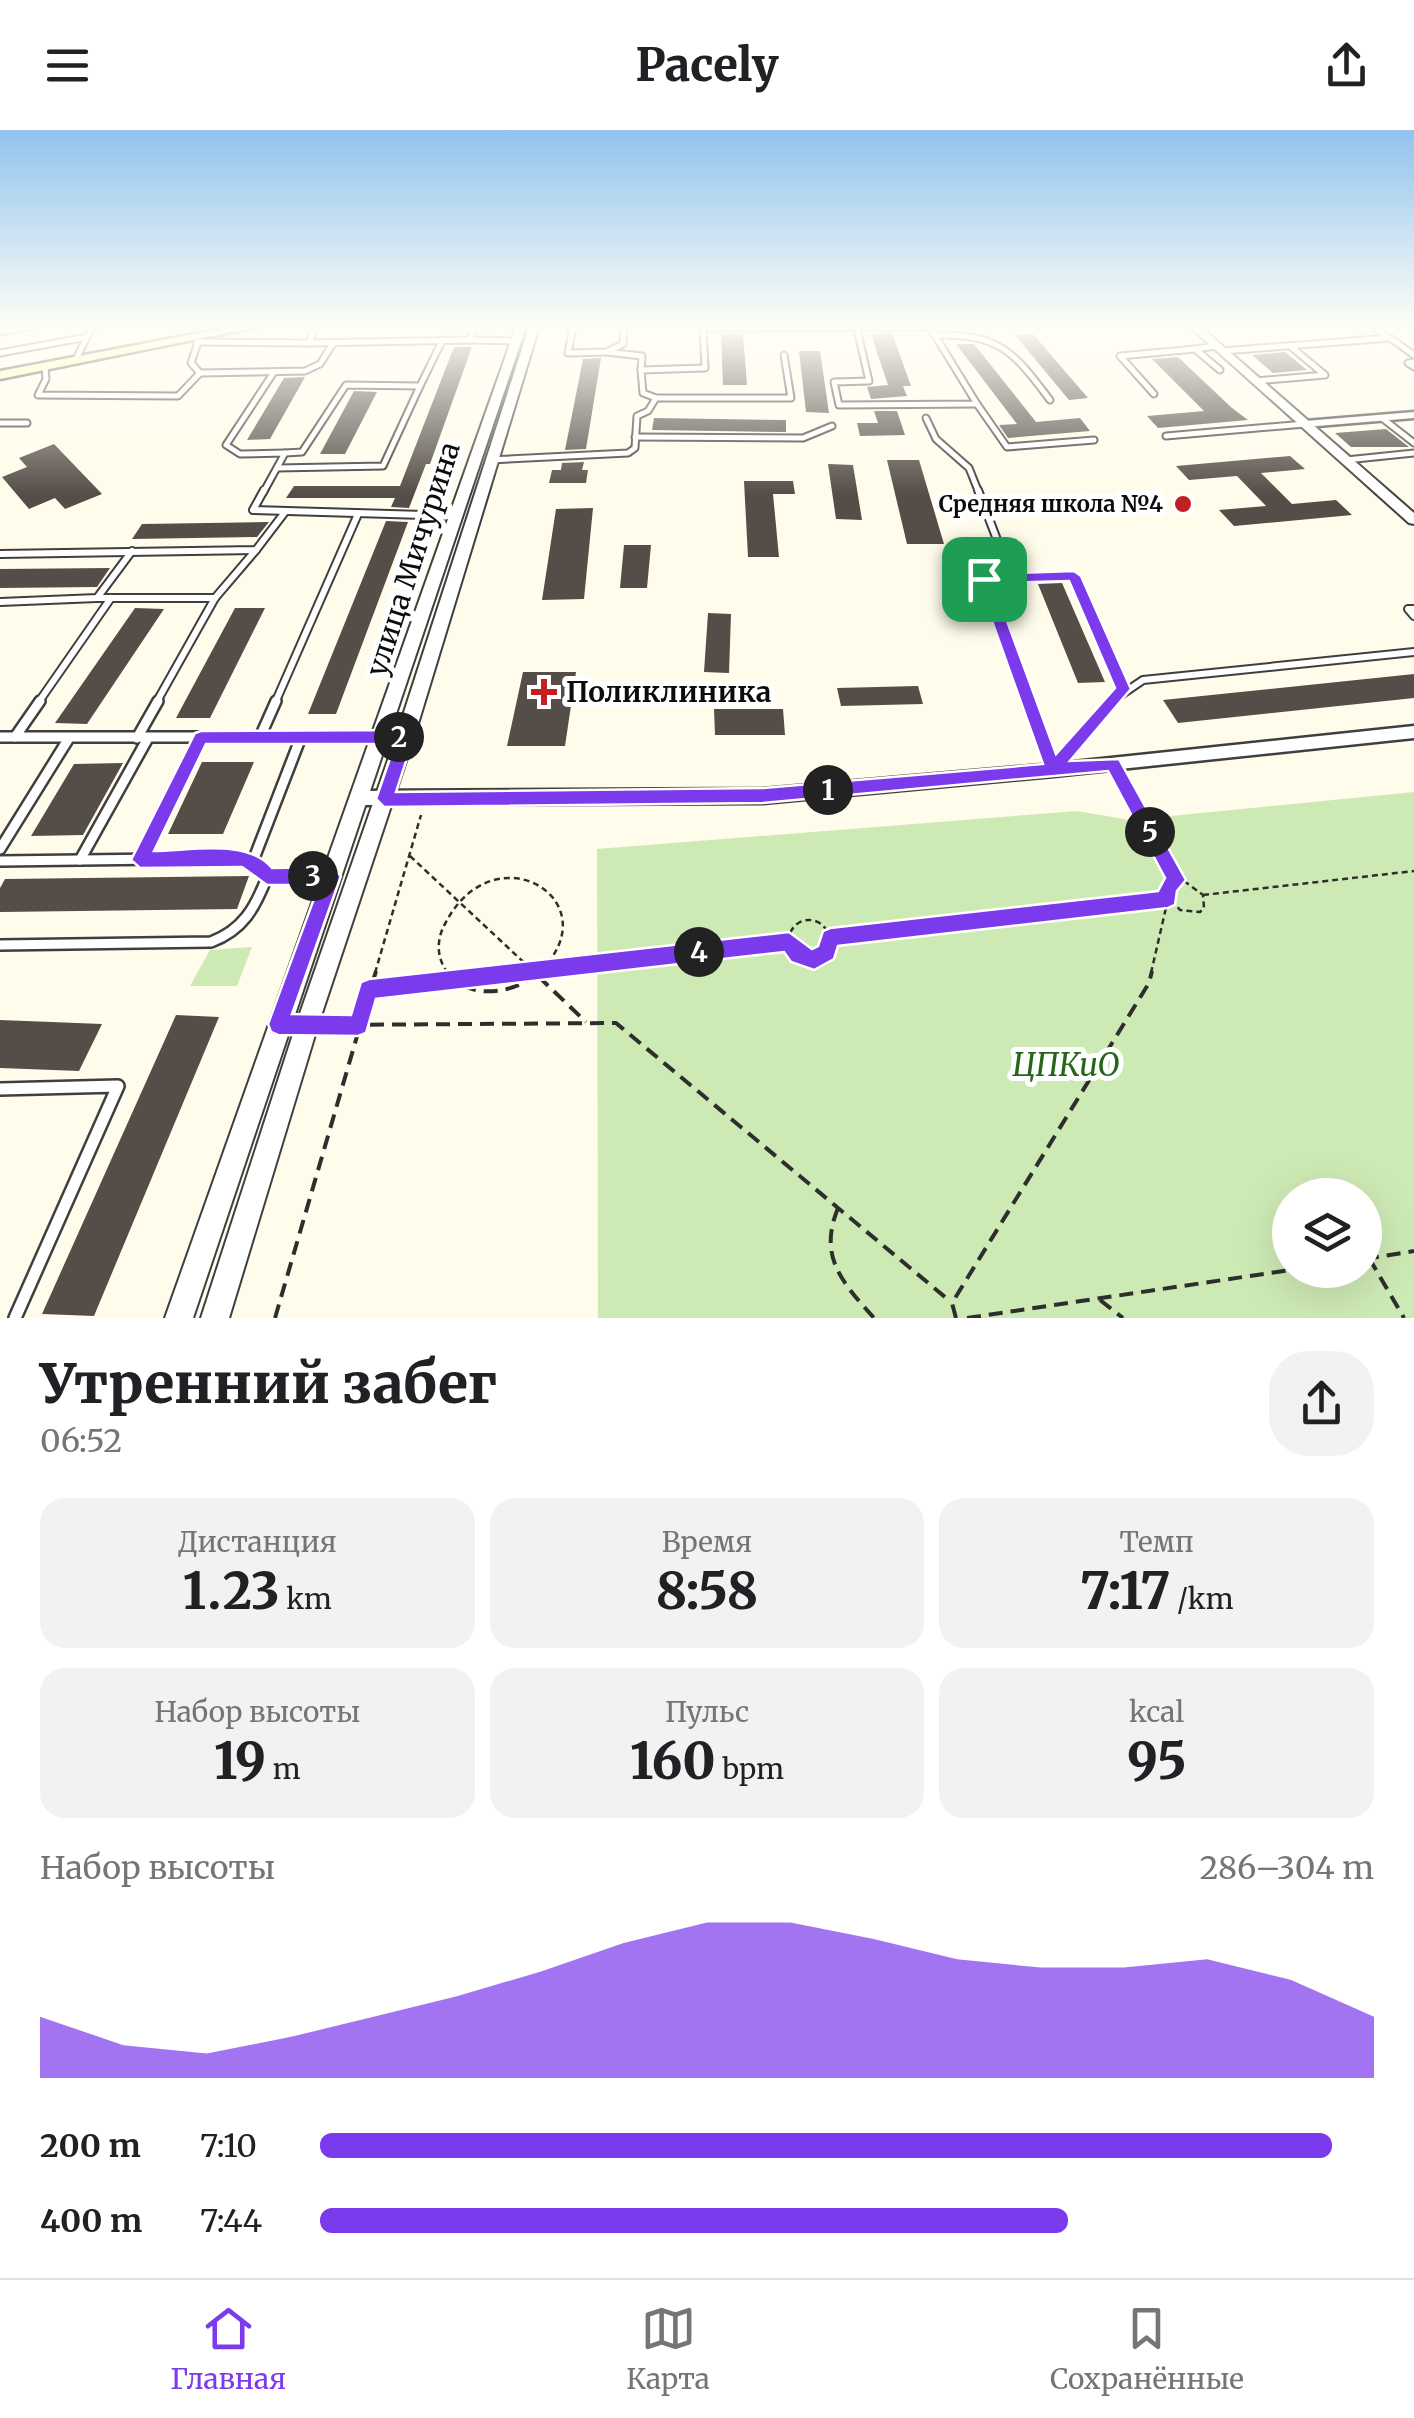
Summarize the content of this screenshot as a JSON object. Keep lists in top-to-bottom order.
{
  "streets": {
    "street": ["улица Мичурина"]
  },
  "parks": ["ЦПКиО"],
  "places": {
    "other": ["Средняя школа №4"],
    "health": ["Поликлиника"]
  },
  "page": {
    "header": "Pacely",
    "pins": [
      "2",
      "1",
      "5",
      "3",
      "4"
    ],
    "heading": ["Утренний забег", "06:52"],
    "stats": [
      ["Дистанция", "1.23 km"],
      ["Время", "8:58"],
      ["Темп", "7:17 /km"],
      ["Набор высоты", "19 m"],
      ["Пульс", "160 bpm"],
      ["kcal", "95"]
    ],
    "chart": ["Набор высоты", "286–304 m"],
    "list": [
      {
        "name": "200 m",
        "note": "7:10"
      },
      {
        "name": "400 m",
        "note": "7:44"
      }
    ],
    "tabs": ["Главная", "Карта", "Сохранённые"]
  }
}
